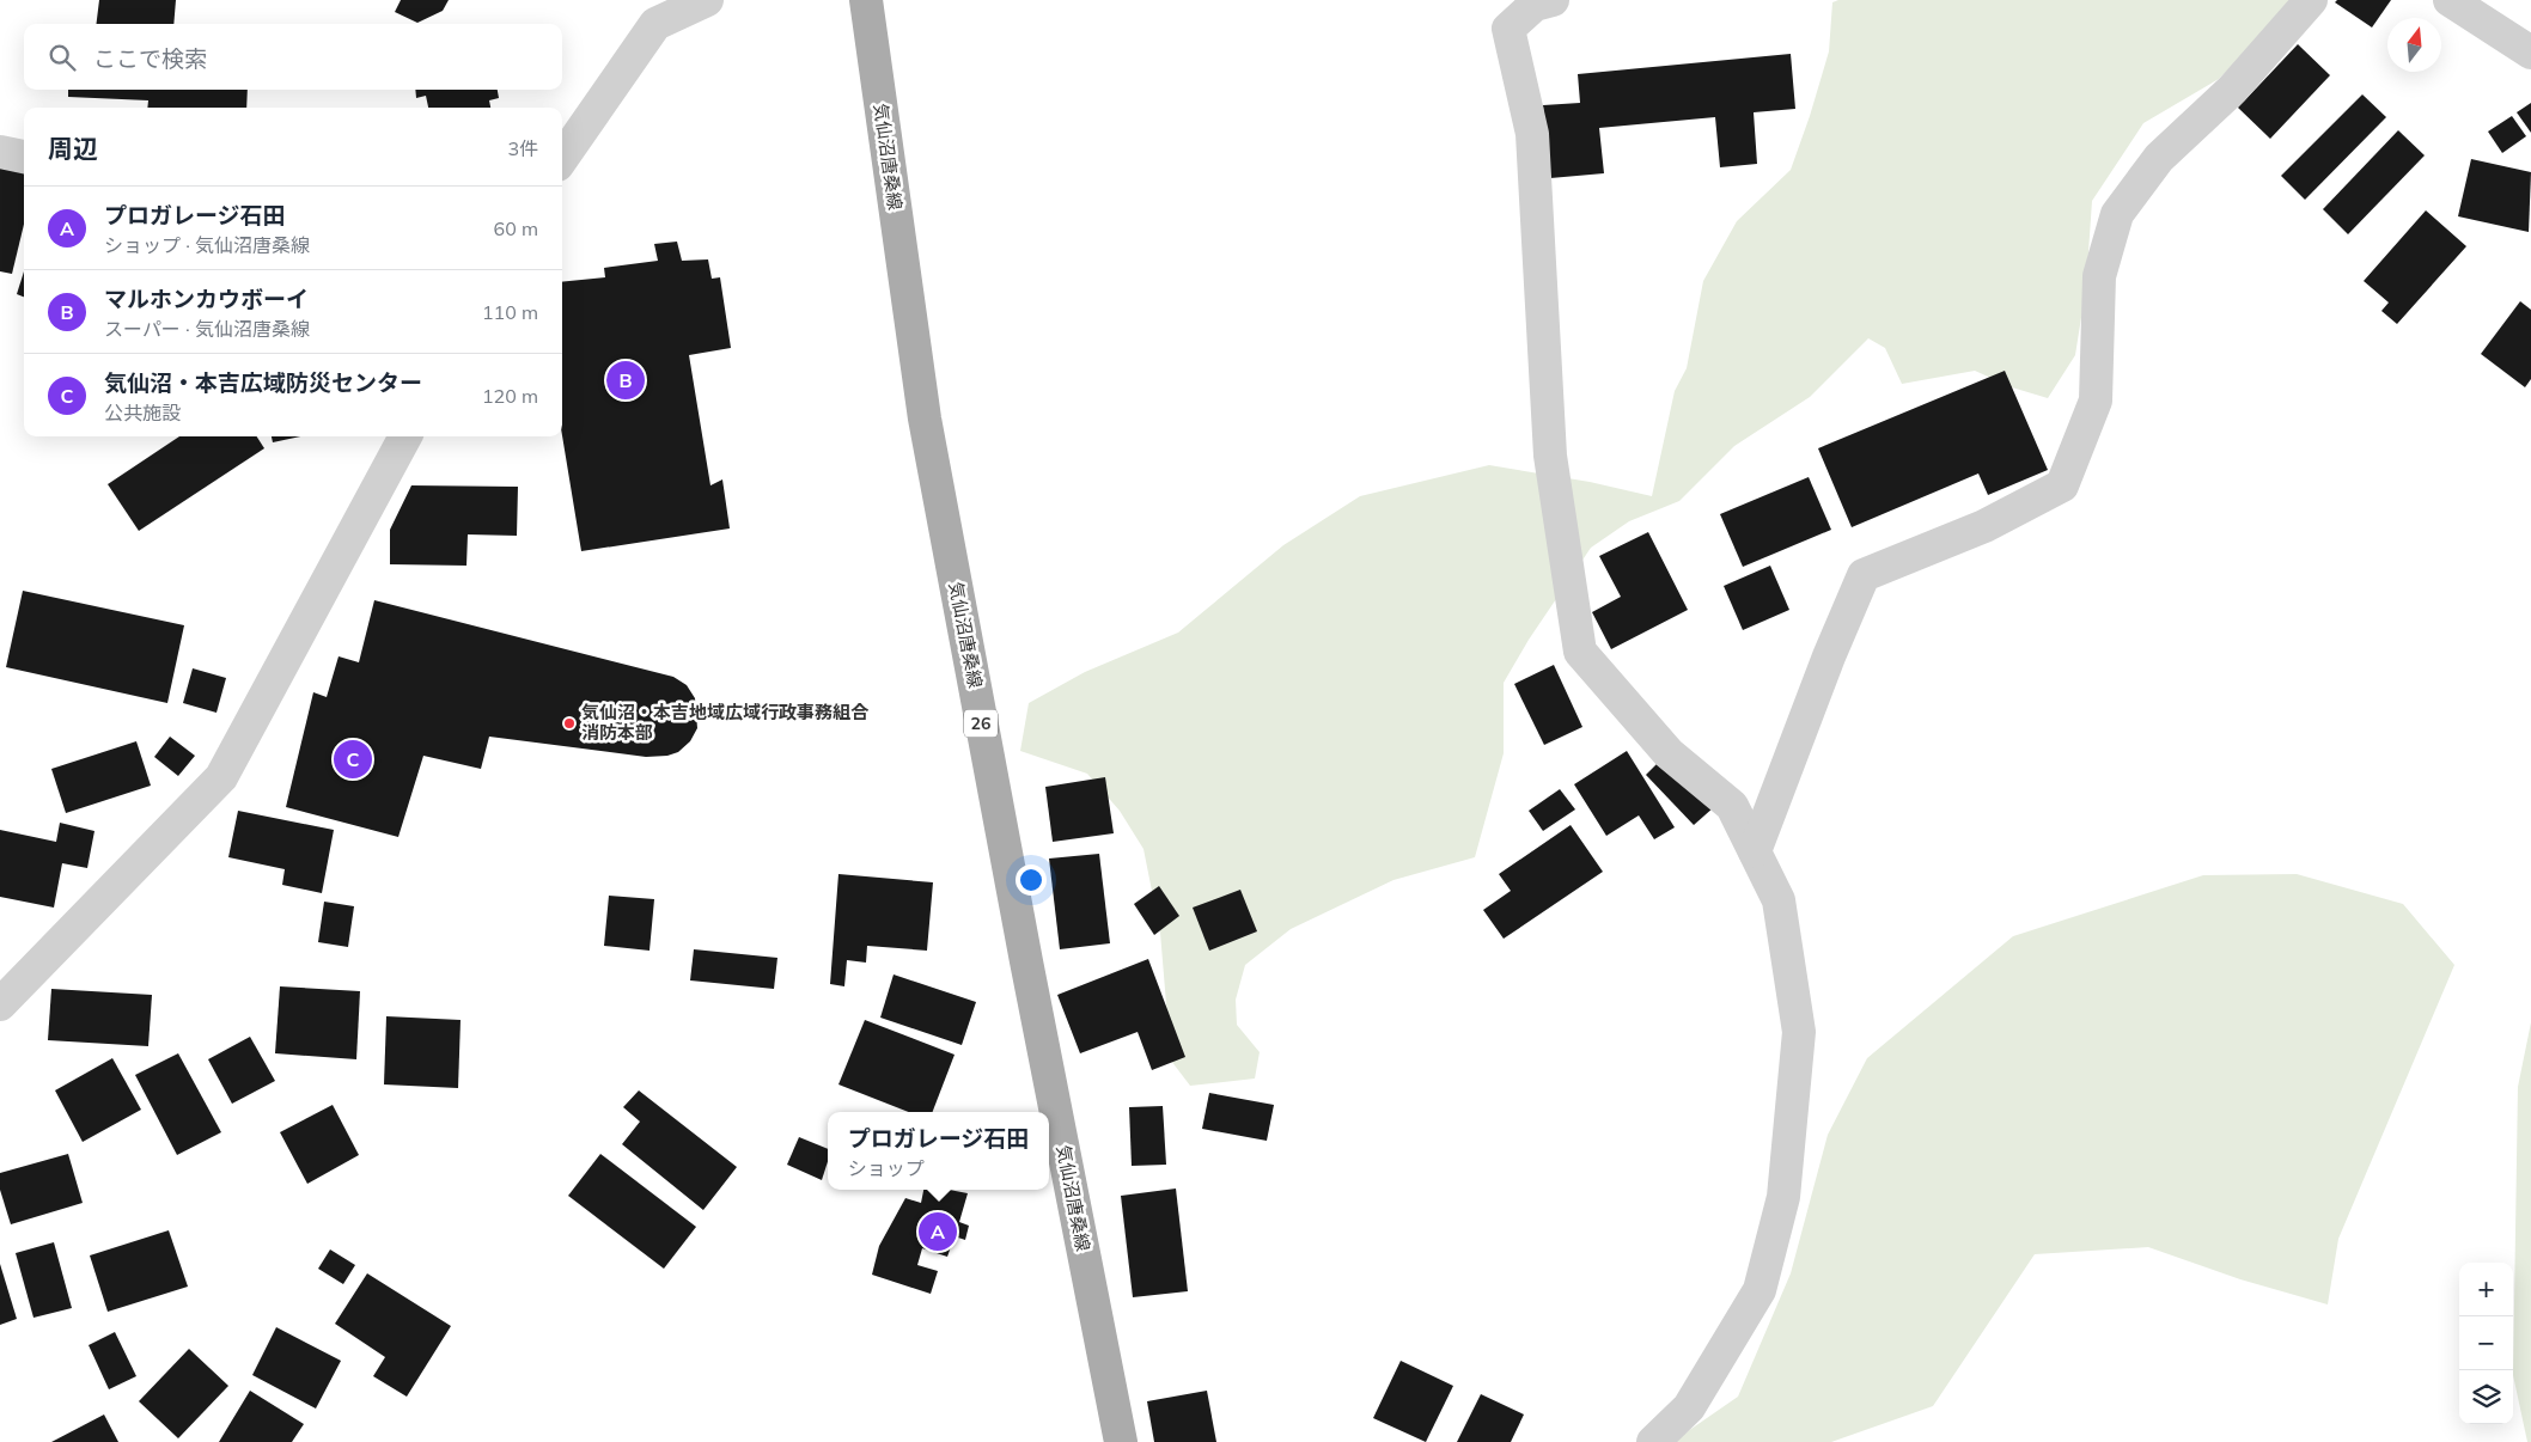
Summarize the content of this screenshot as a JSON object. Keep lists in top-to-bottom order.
{
  "streets": {
    "main road": ["気仙沼唐桑線", "26"]
  },
  "places": ["気仙沼・本吉地域広域行政事務組合 消防本部"],
  "north": "top",
  "page": {
    "search": "ここで検索",
    "heading": ["周辺", "3件"],
    "list": [
      {
        "mark": "A",
        "name": "プロガレージ石田",
        "note": "ショップ · 気仙沼唐桑線",
        "value": "60 m"
      },
      {
        "mark": "B",
        "name": "マルホンカウボーイ",
        "note": "スーパー · 気仙沼唐桑線",
        "value": "110 m"
      },
      {
        "mark": "C",
        "name": "気仙沼・本吉広域防災センター",
        "note": "公共施設",
        "value": "120 m"
      }
    ],
    "pins": ["B", "C", "A"],
    "popup": ["プロガレージ石田", "ショップ"],
    "map_buttons": ["+", "−"]
  }
}
